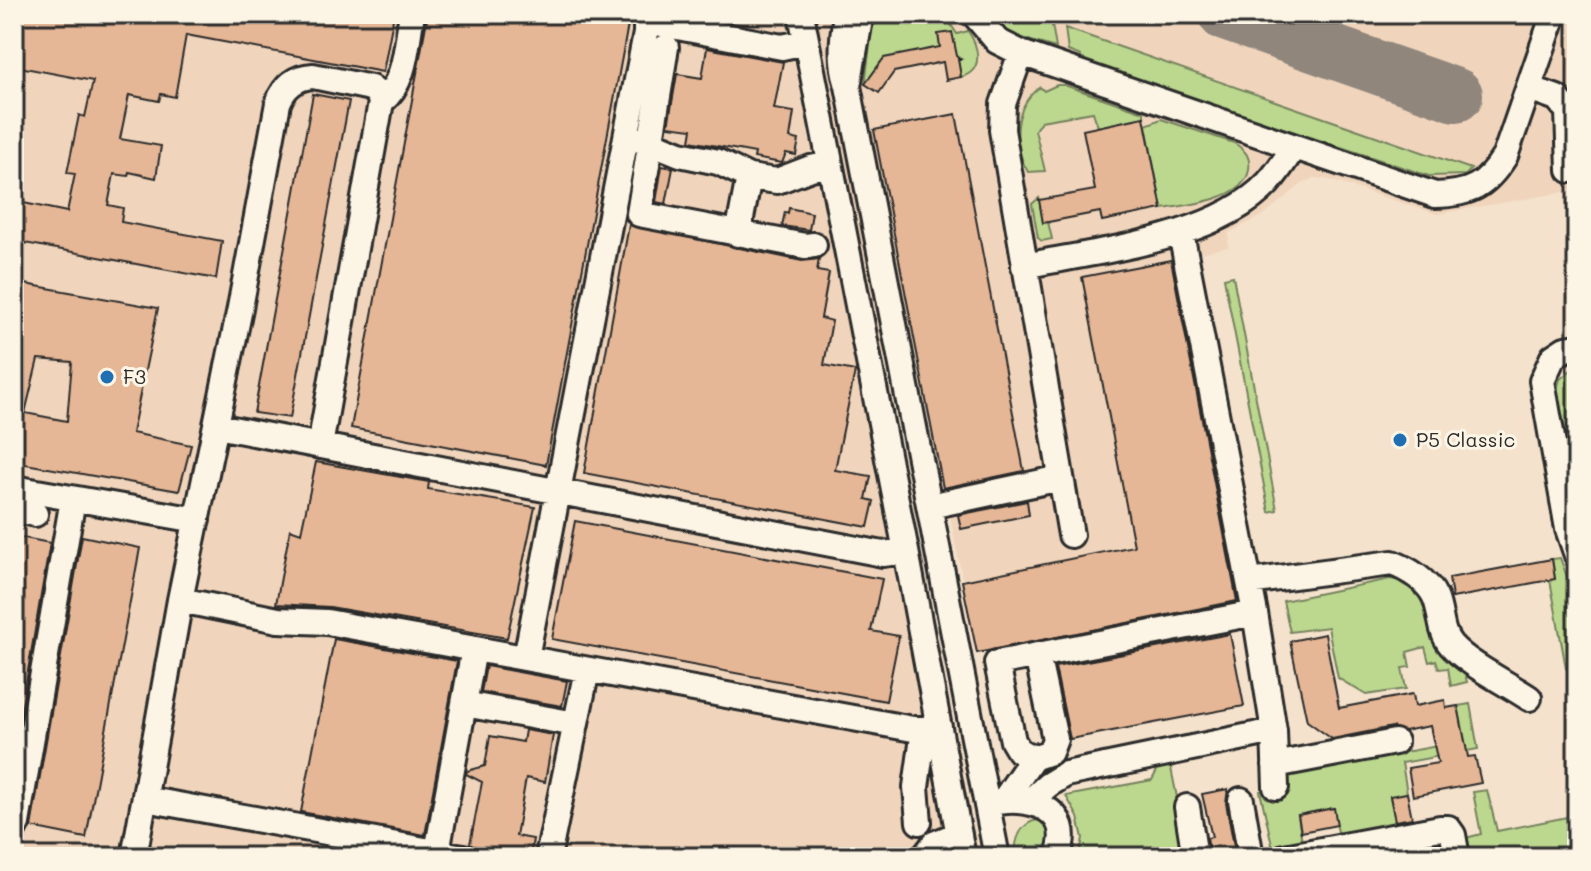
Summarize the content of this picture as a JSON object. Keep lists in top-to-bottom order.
{
  "places": ["F3", "P5 Classic"]
}
